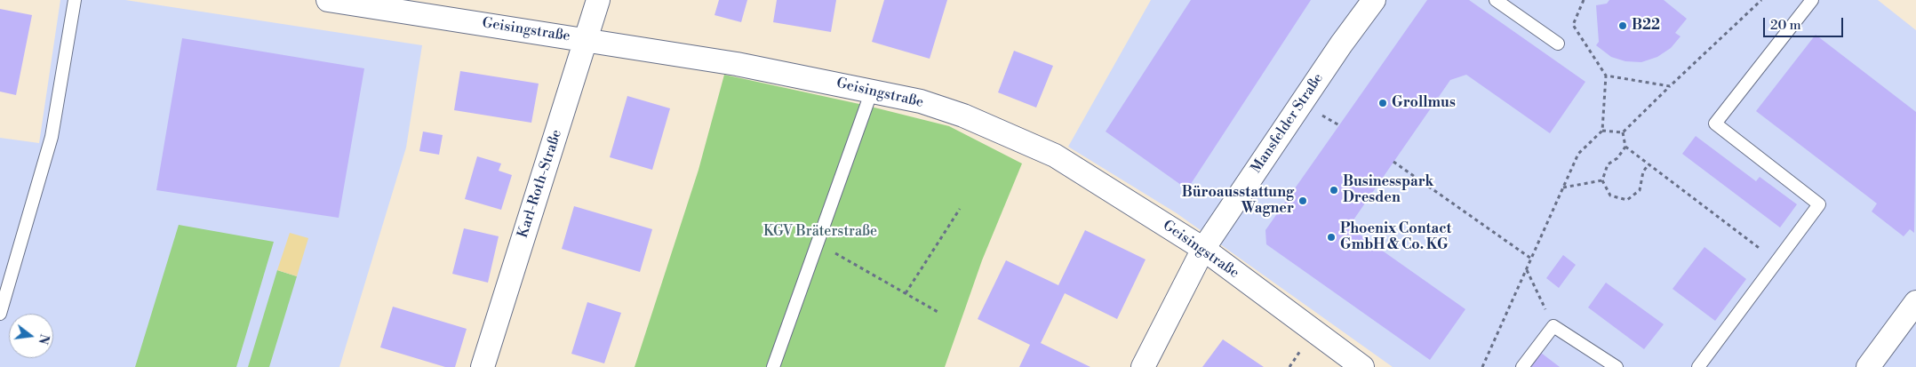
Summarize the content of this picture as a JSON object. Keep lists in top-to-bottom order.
{
  "streets": {
    "street": ["Geisingstraße", "Mansfelder Straße", "Karl-Roth-Straße"]
  },
  "crossings": [
    ["Geisingstraße", "Mansfelder Straße"],
    ["Geisingstraße", "Karl-Roth-Straße"]
  ],
  "parks": ["KGV Bräterstraße"],
  "places": [
    "B22",
    "Grollmus",
    "Businesspark Dresden",
    "Büroausstattung Wagner",
    "Phoenix Contact GmbH & Co. KG"
  ],
  "scale_bar": "20 m",
  "north": "right"
}
